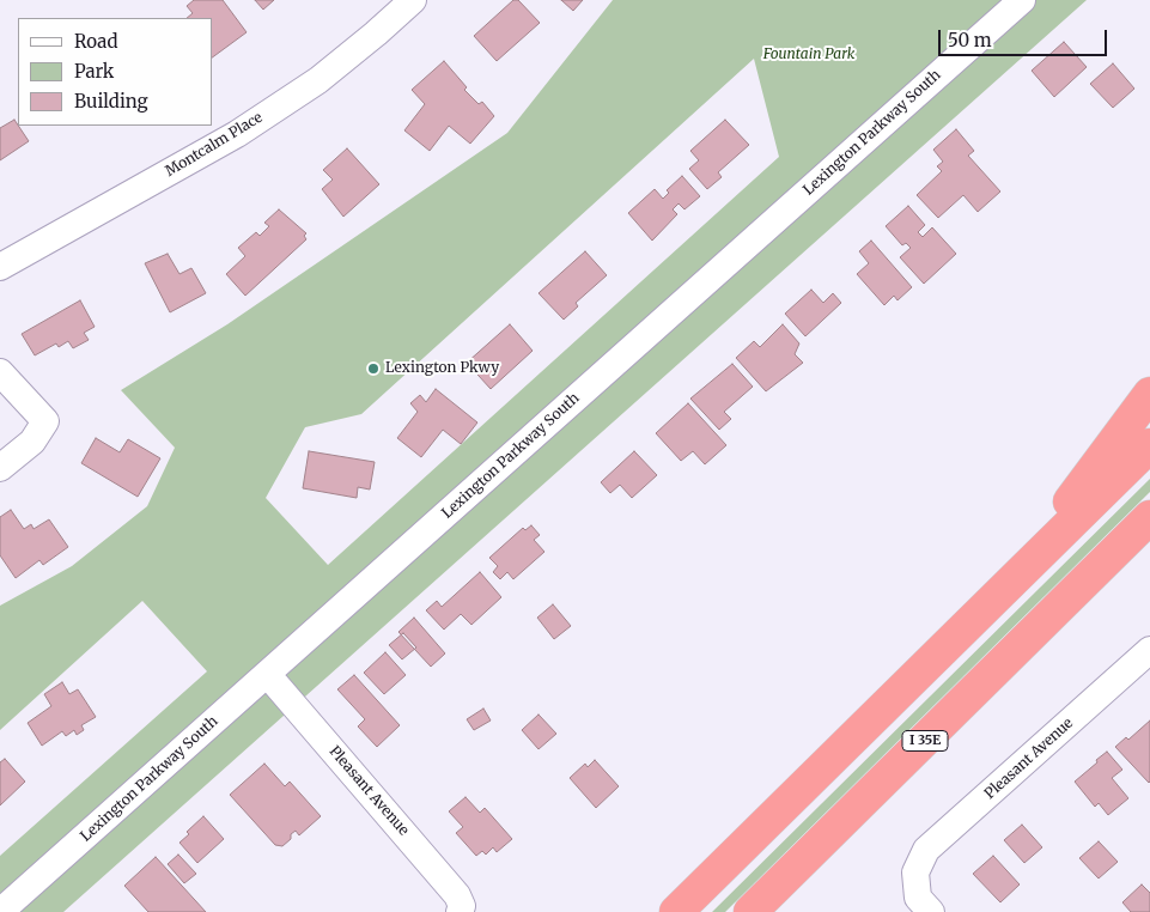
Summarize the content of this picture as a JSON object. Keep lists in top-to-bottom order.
{
  "streets": {
    "highway": ["I 35E"],
    "street": ["Lexington Parkway South", "Montcalm Place", "Pleasant Avenue"]
  },
  "crossings": [
    ["Lexington Parkway South", "Pleasant Avenue"]
  ],
  "parks": ["Fountain Park"],
  "places": ["Lexington Pkwy"],
  "legend": ["Road", "Park", "Building"],
  "scale_bar": "50 m"
}
